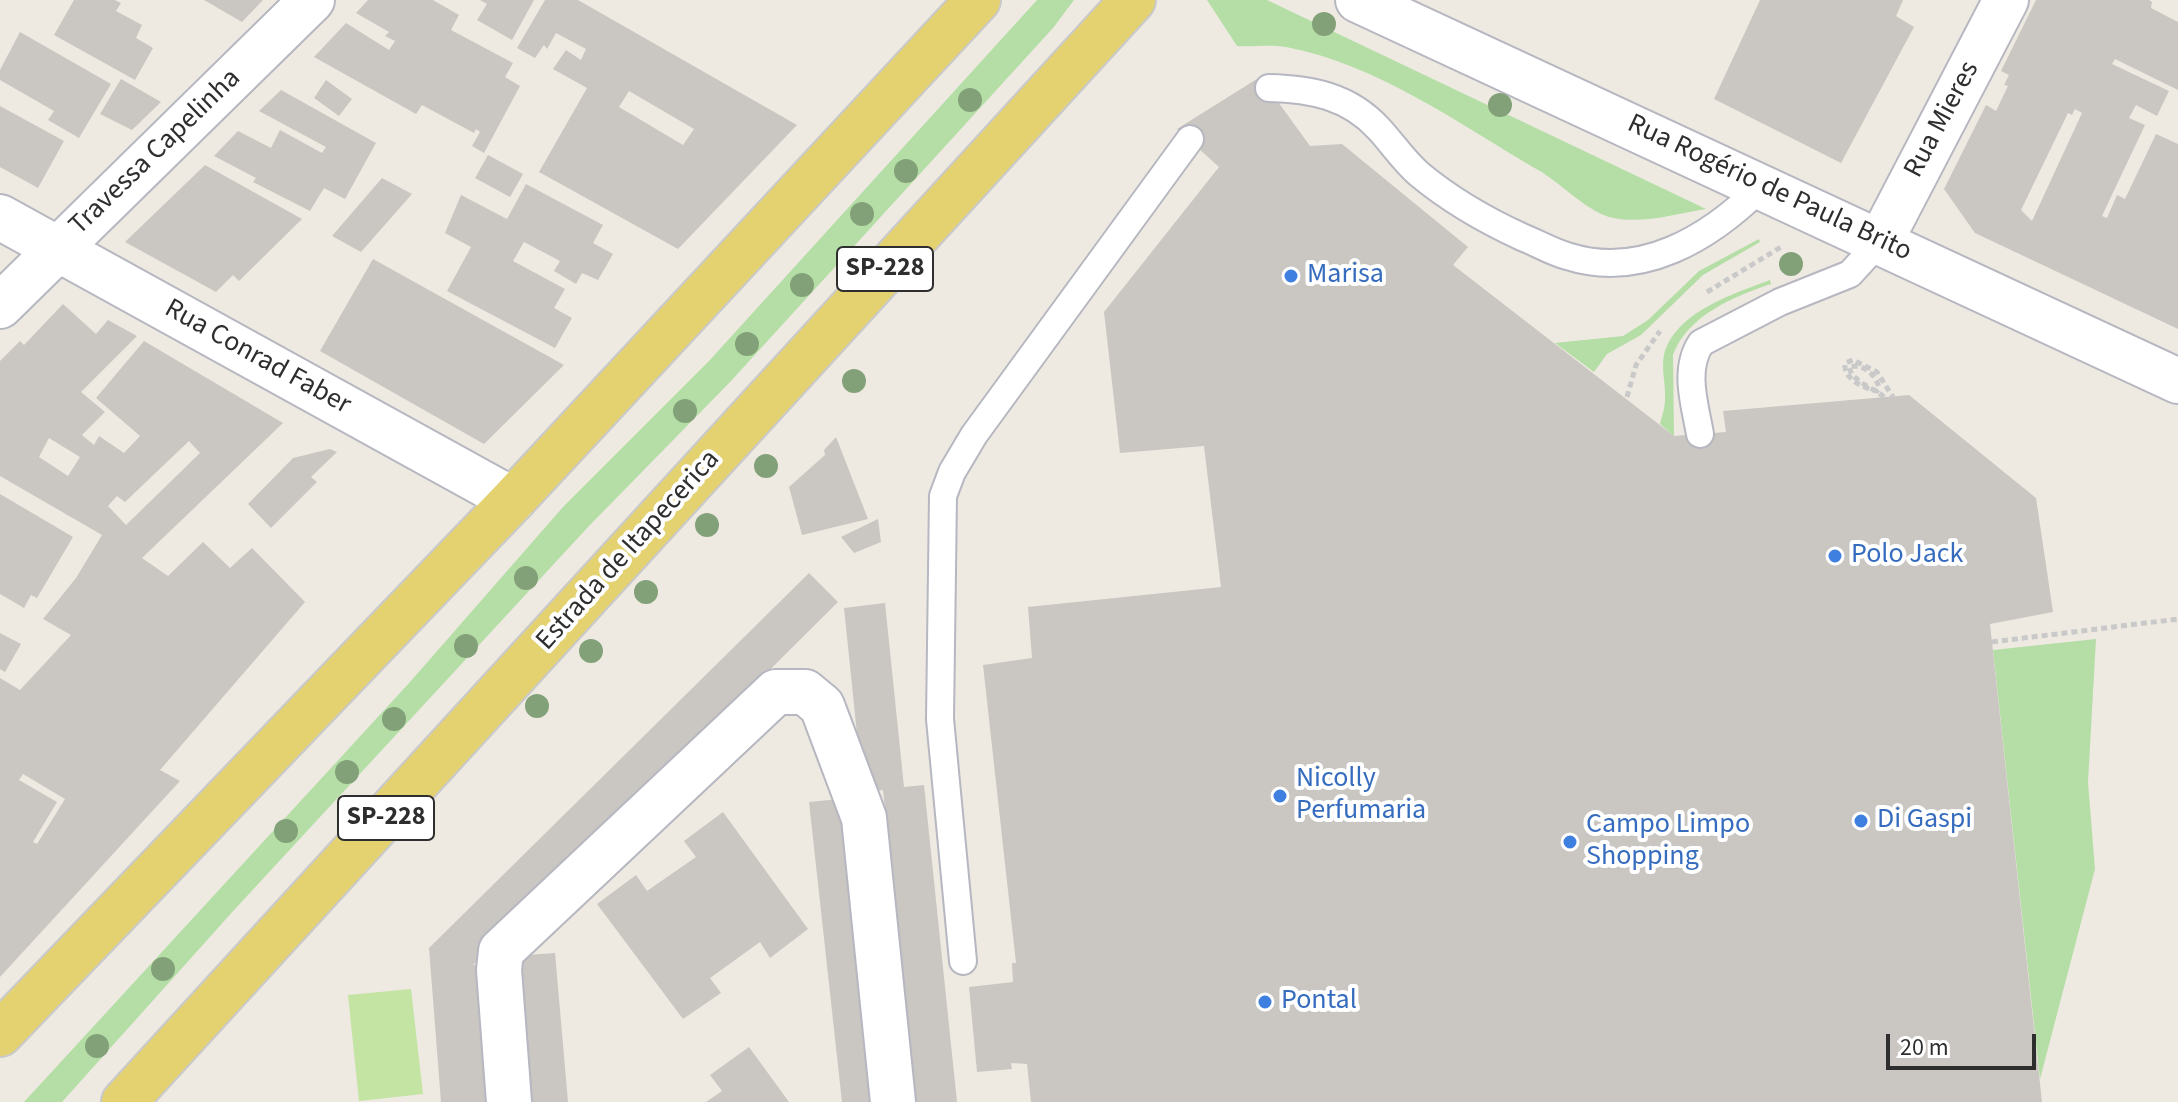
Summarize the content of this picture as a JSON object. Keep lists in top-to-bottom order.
{
  "streets": {
    "main road": ["SP-228", "Estrada de Itapecerica"],
    "street": [
      "Rua Mieres",
      "Travessa Capelinha",
      "Rua Rogério de Paula Brito",
      "Rua Conrad Faber"
    ]
  },
  "crossings": [
    ["Rua Mieres", "Rua Rogério de Paula Brito"],
    ["Travessa Capelinha", "Rua Conrad Faber"]
  ],
  "places": [
    "Marisa",
    "Polo Jack",
    "Nicolly Perfumaria",
    "Di Gaspi",
    "Campo Limpo Shopping",
    "Pontal"
  ],
  "scale_bar": "20 m"
}
